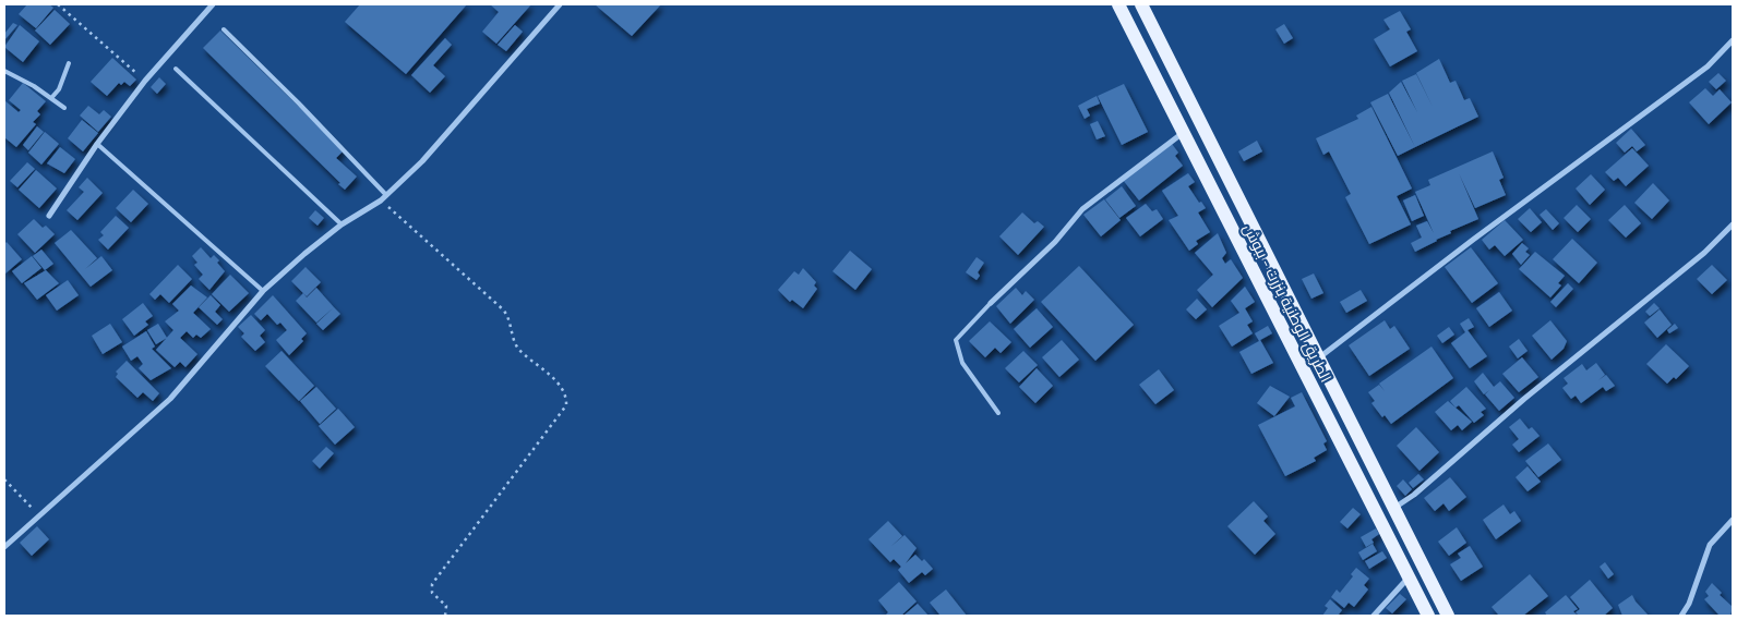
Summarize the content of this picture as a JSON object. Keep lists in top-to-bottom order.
{
  "streets": {
    "main road": ["الطريق الوطنية بنزرت - ببوش"]
  }
}
